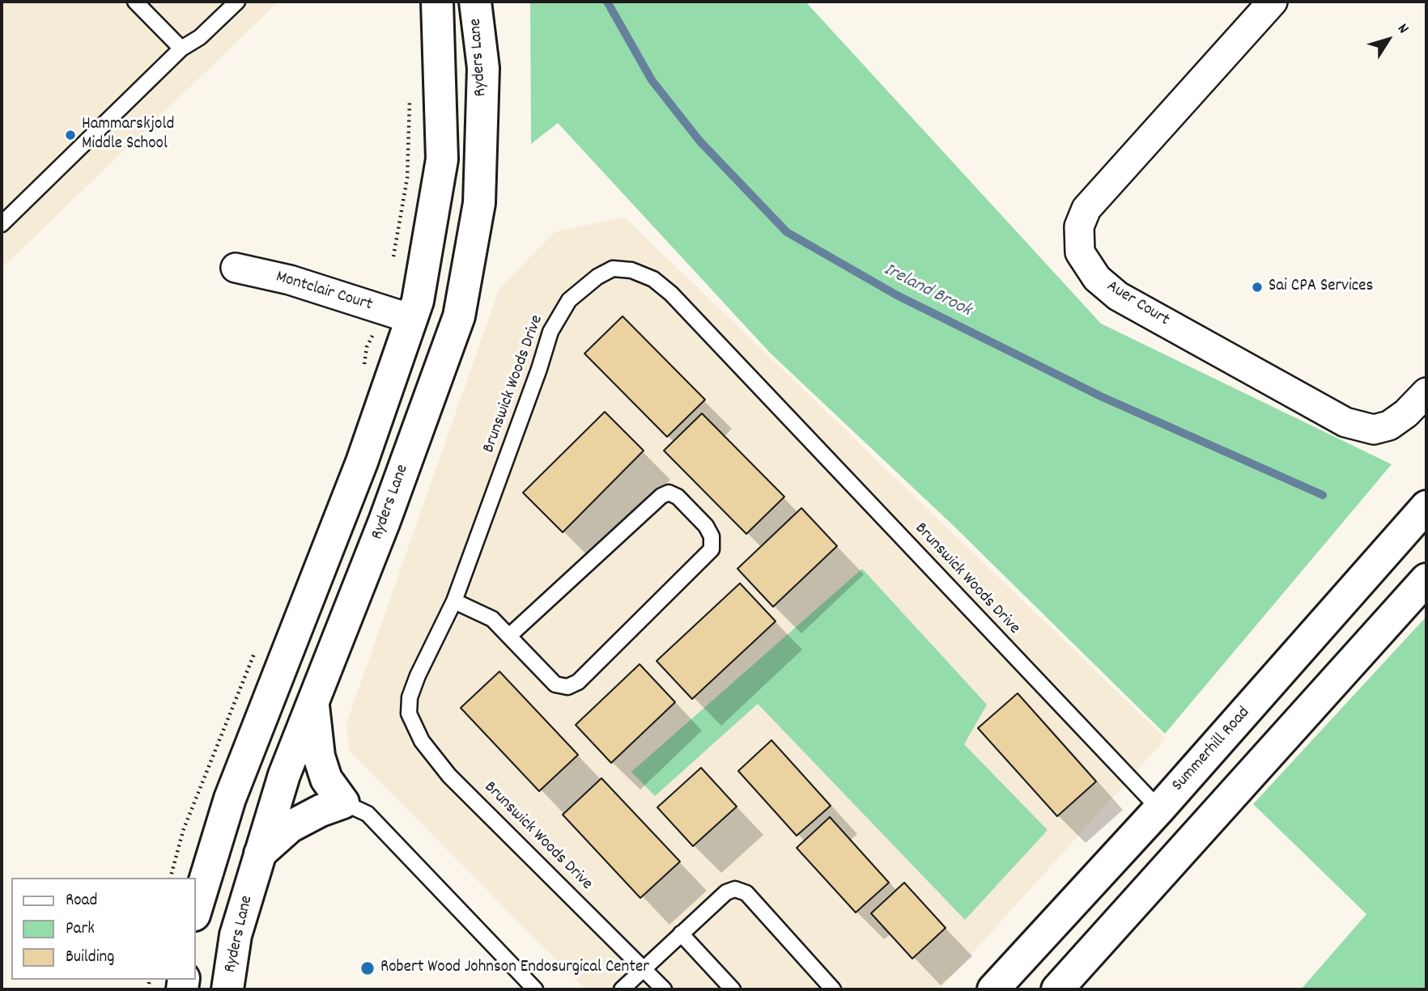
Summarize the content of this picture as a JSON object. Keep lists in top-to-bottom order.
{
  "streets": {
    "main road": ["Ryders Lane", "Summerhill Road"],
    "street": ["Montclair Court", "Auer Court"],
    "lane": ["Brunswick Woods Drive"]
  },
  "crossings": [
    ["Brunswick Woods Drive", "Summerhill Road"]
  ],
  "water": ["Ireland Brook"],
  "places": ["Hammarskjold Middle School", "Sai CPA Services", "Robert Wood Johnson Endosurgical Center"],
  "legend": ["Road", "Park", "Building"],
  "north": "top right"
}
